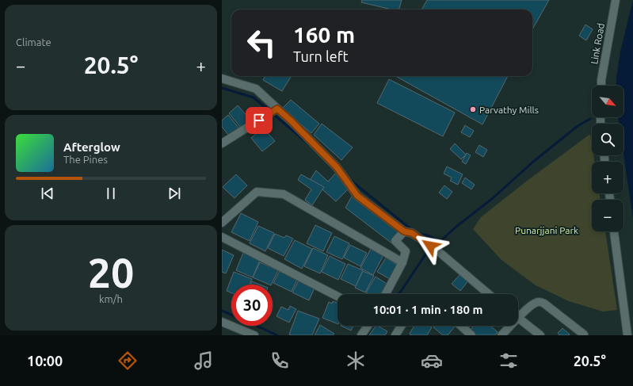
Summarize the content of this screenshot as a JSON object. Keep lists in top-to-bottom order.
{
  "streets": {
    "street": ["Link Road"]
  },
  "parks": ["Punarjjani Park"],
  "places": ["Parvathy Mills"],
  "north": "bottom right",
  "page": {
    "tile": [
      "Climate",
      ["20", "km/h"]
    ],
    "turn": ["160 m", "Turn left"],
    "heat": ["−", "20.5°", "+"],
    "map_buttons": ["+", "−"],
    "song": ["Afterglow", "The Pines"],
    "limit": "30",
    "trip": "10:01 · 1 min · 180 m",
    "tabs": ["10:00", "20.5°"]
  }
}
